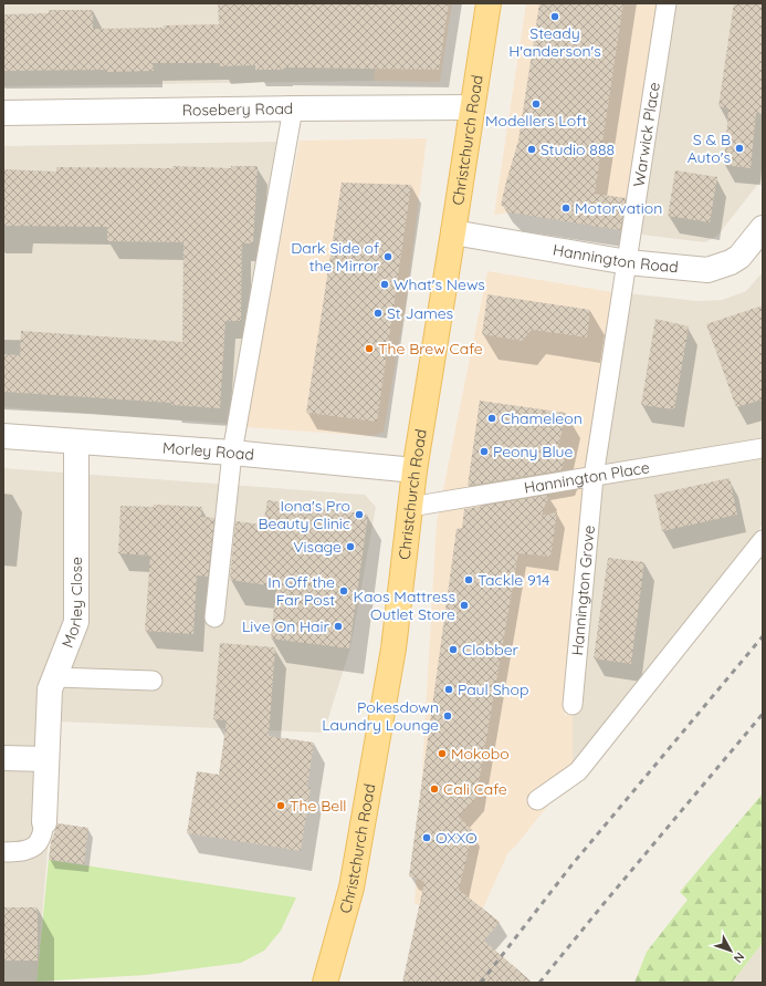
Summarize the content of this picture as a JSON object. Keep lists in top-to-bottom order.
{
  "streets": {
    "main road": ["Christchurch Road"],
    "street": [
      "Rosebery Road",
      "Hannington Road",
      "Morley Road",
      "Morley Close"
    ],
    "lane": ["Warwick Place", "Hannington Place", "Hannington Grove"]
  },
  "crossings": [
    ["Rosebery Road", "Christchurch Road"],
    ["Warwick Place", "Hannington Road"],
    ["Warwick Place", "Hannington Place"],
    ["Warwick Place", "Hannington Grove"],
    ["Christchurch Road", "Hannington Road"],
    ["Christchurch Road", "Morley Road"],
    ["Christchurch Road", "Hannington Place"],
    ["Morley Road", "Morley Close"],
    ["Hannington Place", "Hannington Grove"]
  ],
  "places": [
    "Steady H'anderson's",
    "Modellers Loft",
    "S & B Auto's",
    "Studio 888",
    "Motorvation",
    "Dark Side of the Mirror",
    "What's News",
    "St James",
    "The Brew Cafe",
    "Chameleon",
    "Peony Blue",
    "Iona's Pro Beauty Clinic",
    "Visage",
    "Tackle 914",
    "In Off the Far Post",
    "Kaos Mattress Outlet Store",
    "Live On Hair",
    "Clobber",
    "Paul Shop",
    "Pokesdown Laundry Lounge",
    "Mokobo",
    "Cali Cafe",
    "The Bell",
    "OXXO"
  ],
  "north": "bottom right"
}
